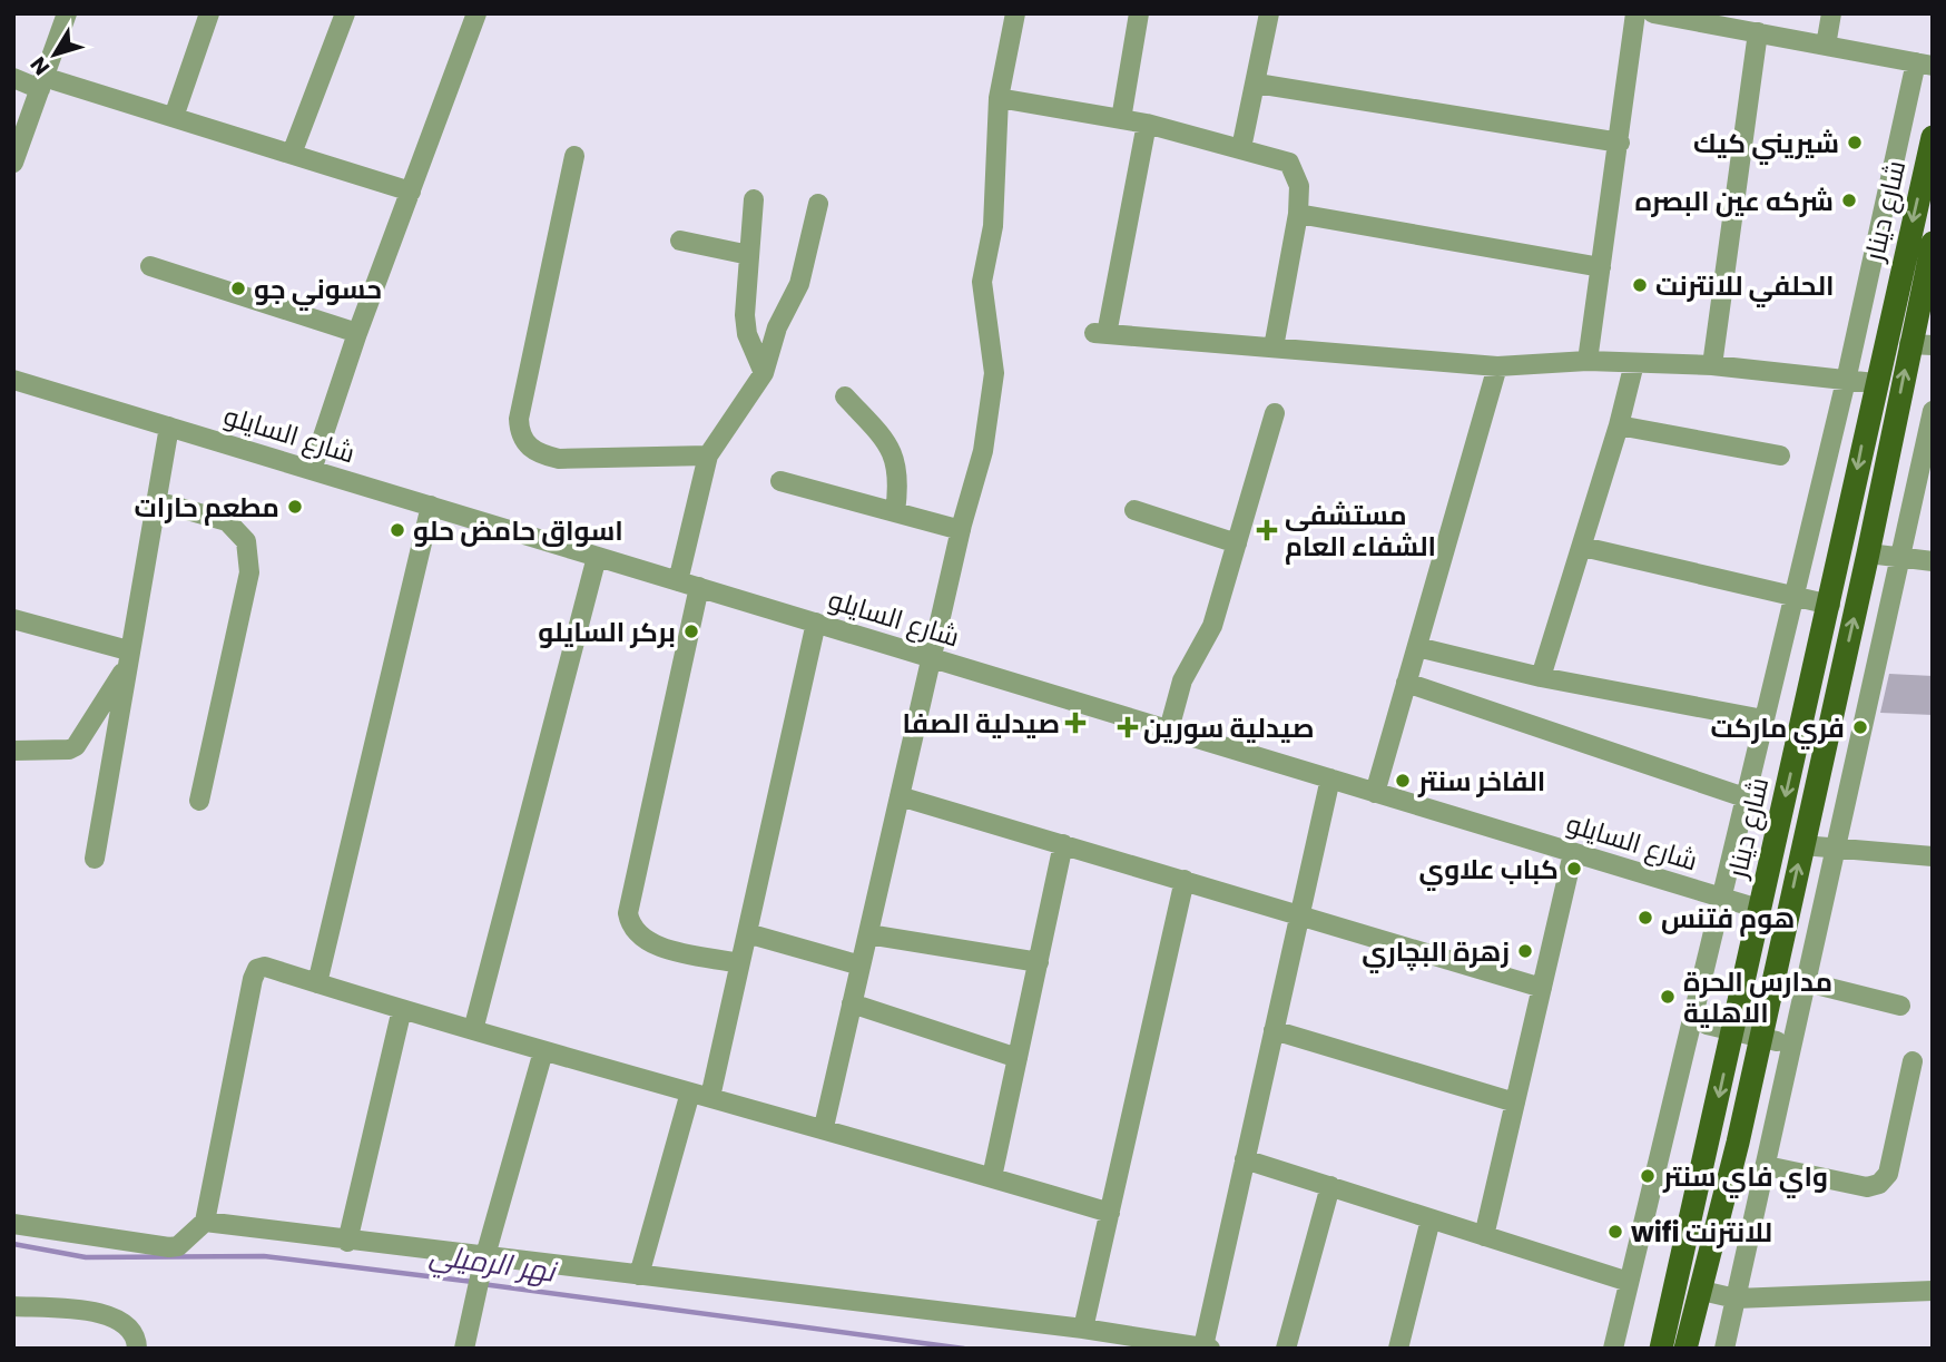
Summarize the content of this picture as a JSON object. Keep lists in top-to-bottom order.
{
  "streets": {
    "main road": ["شارع دينار"],
    "street": ["شارع السايلو"]
  },
  "crossings": [
    ["شارع دينار", "شارع السايلو"]
  ],
  "water": ["نهر الرميلي"],
  "places": {
    "other": [
      "شيريني كيك",
      "شركه عين البصره",
      "الحلفي للانترنت",
      "حسوني جو",
      "مطعم حارات",
      "اسواق حامض حلو",
      "بركر السايلو",
      "فري ماركت",
      "الفاخر سنتر",
      "كباب علاوي",
      "هوم فتنس",
      "زهرة البچاري",
      "مدارس الحرة الاهلية",
      "واي فاي سنتر",
      "wifi للانترنت"
    ],
    "health": ["مستشفى الشفاء العام", "صيدلية الصفا", "صيدلية سورين"]
  },
  "north": "bottom left"
}
